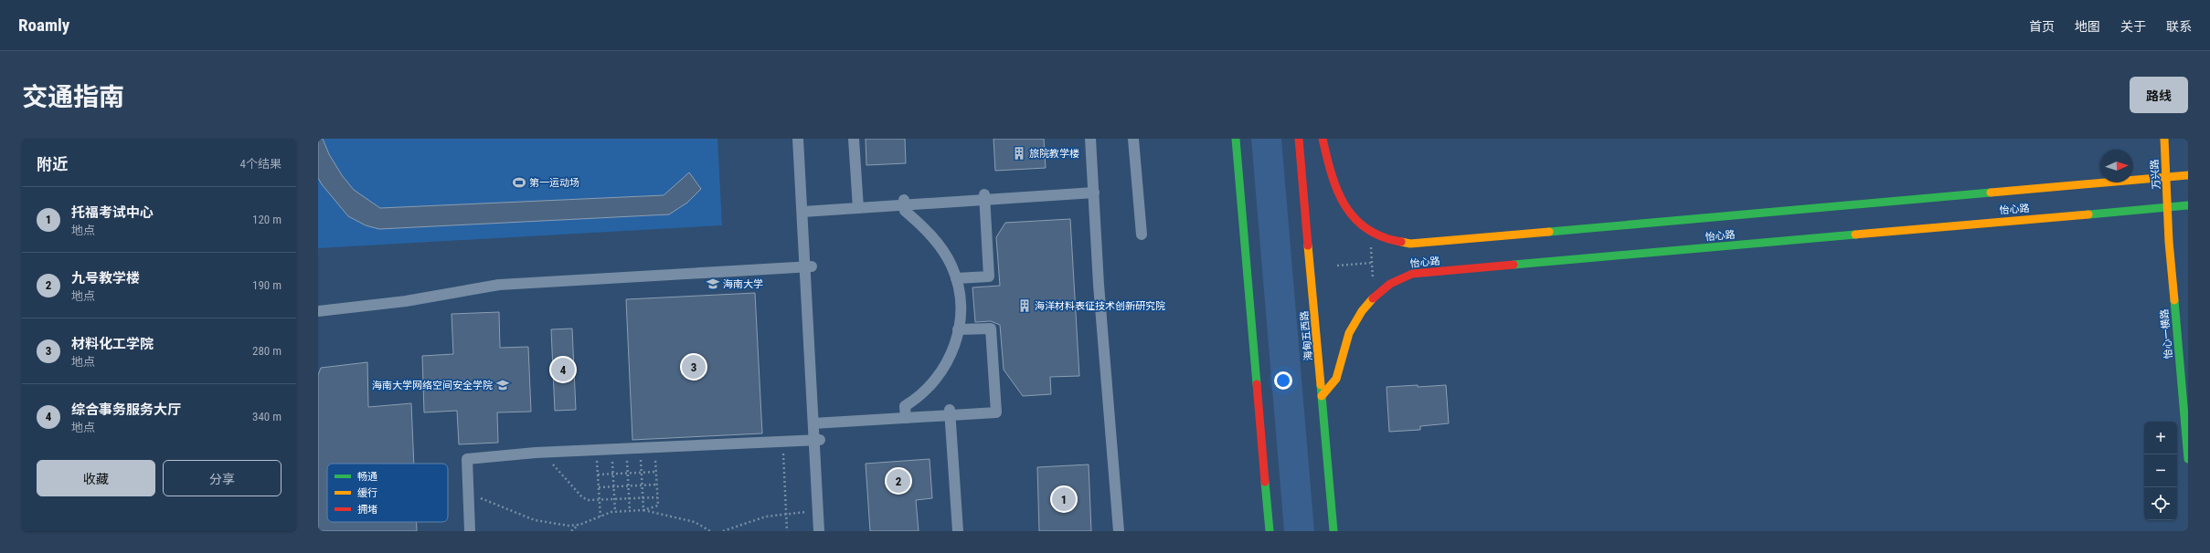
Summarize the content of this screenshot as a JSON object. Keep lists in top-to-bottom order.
{
  "streets": {
    "street": [
      "万兴路",
      "怡心路",
      "怡心一横路",
      "海甸五西路"
    ]
  },
  "crossings": [
    ["万兴路", "怡心路"],
    ["万兴路", "怡心一横路"],
    ["怡心路", "怡心一横路"],
    ["怡心路", "海甸五西路"]
  ],
  "places": {
    "building": ["旅院教学楼", "海洋材料表征技术创新研究院"],
    "sports": ["第一运动场"],
    "school or university": ["海南大学", "海南大学网络空间安全学院"]
  },
  "legend": ["畅通", "缓行", "拥堵"],
  "north": "right",
  "page": {
    "header": "Roamly",
    "nav": [
      "首页",
      "地图",
      "关于",
      "联系"
    ],
    "title": "交通指南",
    "buttons": [
      "路线",
      ["收藏", "分享"]
    ],
    "heading": ["附近", "4个结果"],
    "list": [
      {
        "mark": "1",
        "name": "托福考试中心",
        "note": "地点",
        "value": "120 m"
      },
      {
        "mark": "2",
        "name": "九号教学楼",
        "note": "地点",
        "value": "190 m"
      },
      {
        "mark": "3",
        "name": "材料化工学院",
        "note": "地点",
        "value": "280 m"
      },
      {
        "mark": "4",
        "name": "综合事务服务大厅",
        "note": "地点",
        "value": "340 m"
      }
    ],
    "pins": [
      "3",
      "4",
      "2",
      "1"
    ],
    "map_buttons": ["+", "−"]
  }
}
